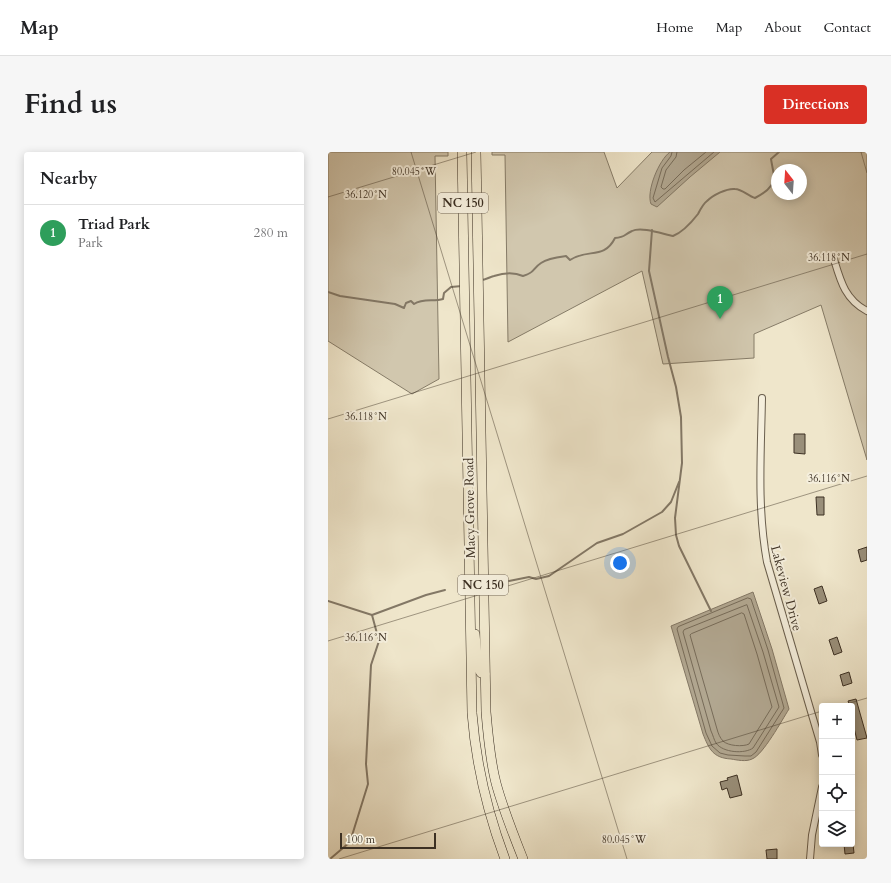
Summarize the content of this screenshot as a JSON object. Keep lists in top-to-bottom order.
{
  "streets": {
    "main road": ["NC 150", "Macy Grove Road"],
    "street": ["Lakeview Drive"]
  },
  "scale_bar": "100 m",
  "north": "top",
  "page": {
    "header": "Map",
    "nav": [
      "Home",
      "Map",
      "About",
      "Contact"
    ],
    "title": "Find us",
    "buttons": "Directions",
    "heading": "Nearby",
    "list": [
      {
        "mark": "1",
        "name": "Triad Park",
        "note": "Park",
        "value": "280 m"
      }
    ],
    "pins": "1",
    "map_buttons": ["+", "−"],
    "scale": "100 m"
  },
  "coordinates": [
    "80.045°W",
    "36.120°N",
    "36.118°N",
    "36.116°N"
  ]
}
